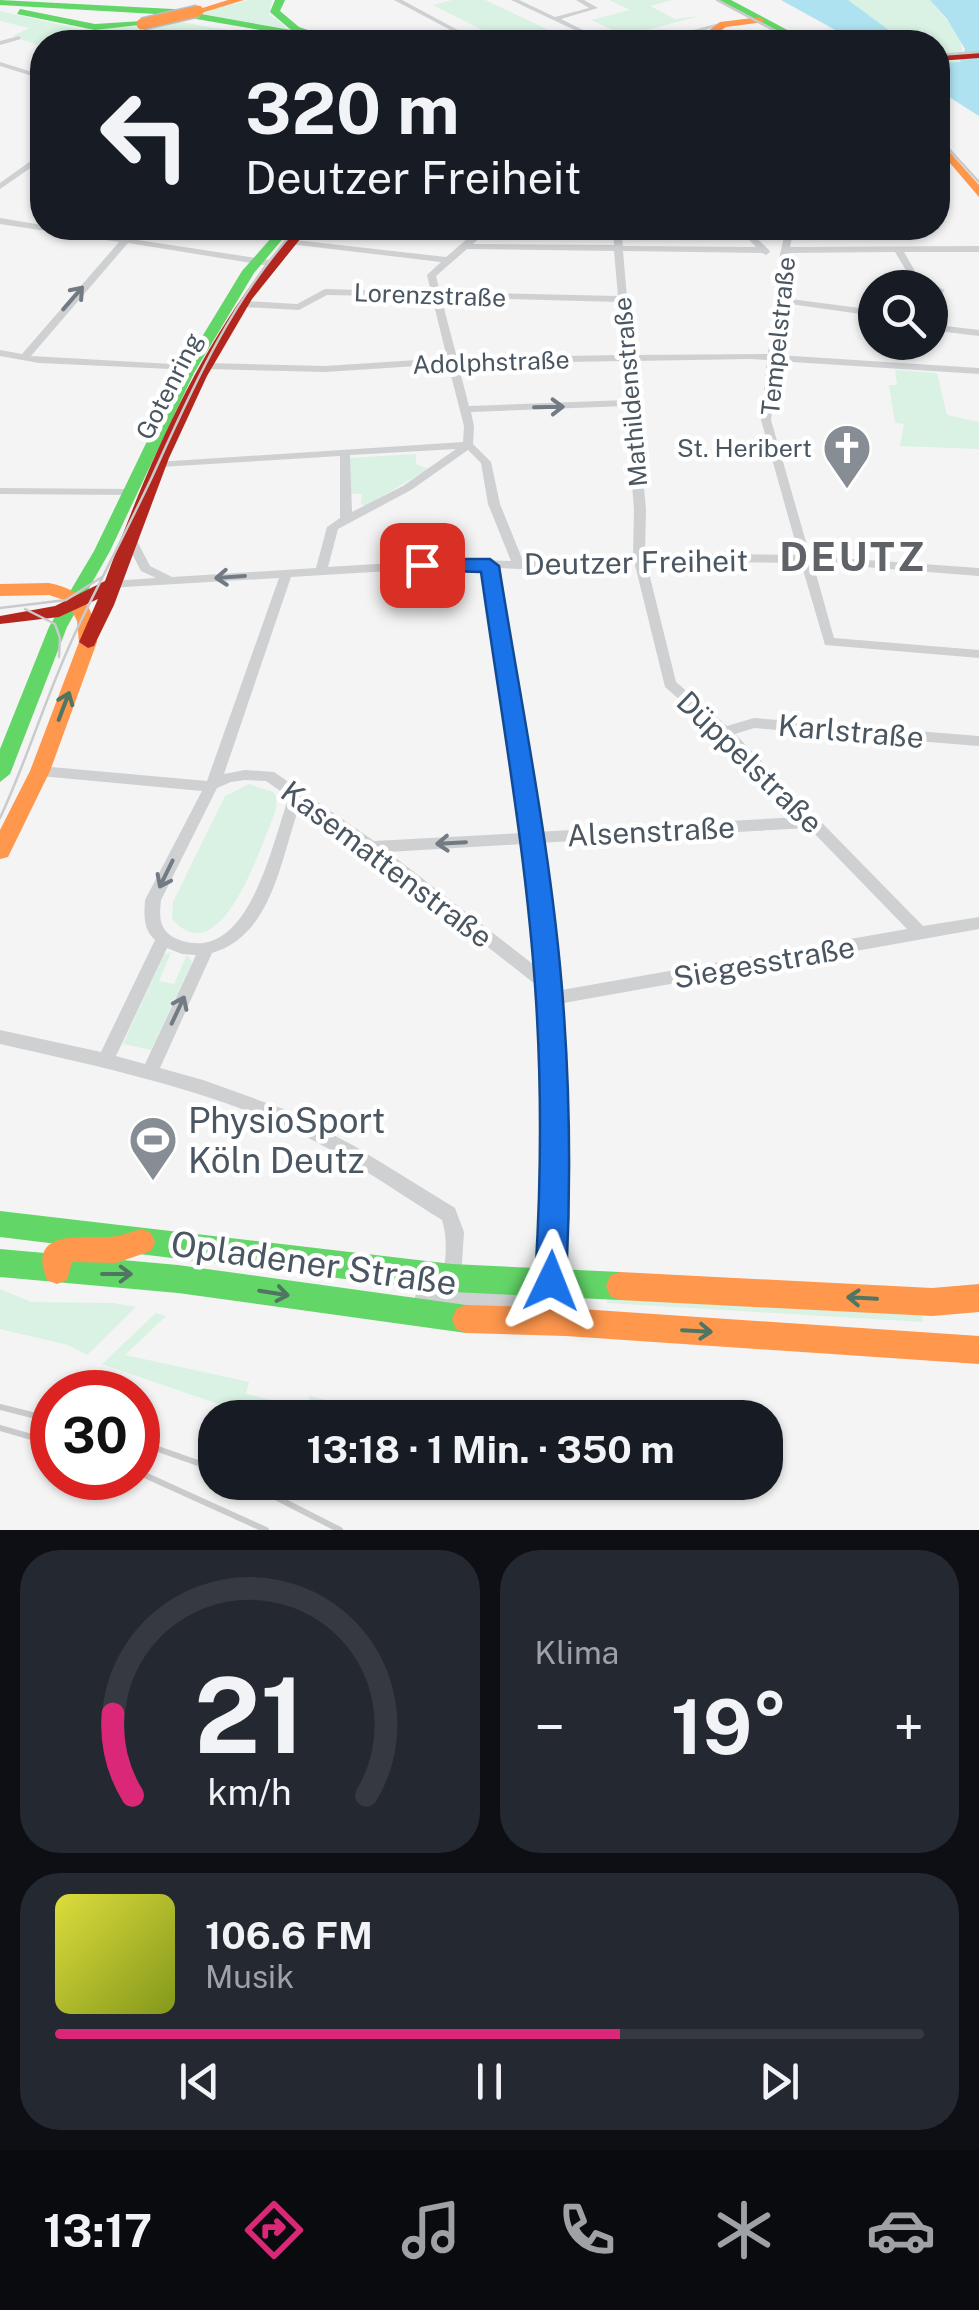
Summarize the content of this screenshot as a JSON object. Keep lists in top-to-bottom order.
{
  "streets": {
    "main road": ["Gotenring", "Opladener Straße"],
    "street": [
      "Lorenzstraße",
      "Tempelstraße",
      "Adolphstraße",
      "Mathildenstraße",
      "Deutzer Freiheit",
      "Karlstraße",
      "Düppelstraße",
      "Alsenstraße",
      "Kasemattenstraße",
      "Siegesstraße"
    ]
  },
  "crossings": [
    ["Lorenzstraße", "Gotenring"],
    ["Lorenzstraße", "Mathildenstraße"],
    ["Tempelstraße", "Adolphstraße"],
    ["Tempelstraße", "Deutzer Freiheit"],
    ["Adolphstraße", "Gotenring"],
    ["Adolphstraße", "Mathildenstraße"],
    ["Gotenring", "Deutzer Freiheit"],
    ["Gotenring", "Kasemattenstraße"],
    ["Mathildenstraße", "Deutzer Freiheit"],
    ["Mathildenstraße", "Düppelstraße"],
    ["Deutzer Freiheit", "Düppelstraße"],
    ["Karlstraße", "Düppelstraße"],
    ["Düppelstraße", "Alsenstraße"],
    ["Düppelstraße", "Siegesstraße"],
    ["Alsenstraße", "Kasemattenstraße"],
    ["Kasemattenstraße", "Siegesstraße"]
  ],
  "one_way": ["Alsenstraße"],
  "districts": ["DEUTZ"],
  "places": {
    "church": ["St. Heribert"],
    "sports": ["PhysioSport Köln Deutz"]
  },
  "page": {
    "turn": ["320 m", "Deutzer Freiheit"],
    "limit": "30",
    "trip": "13:18 · 1 Min. · 350 m",
    "tile": "Klima",
    "heat": ["−", "19°", "+"],
    "song": ["106.6 FM", "Musik"],
    "tabs": "13:17",
    "gauge": ["21", "km/h"]
  }
}
